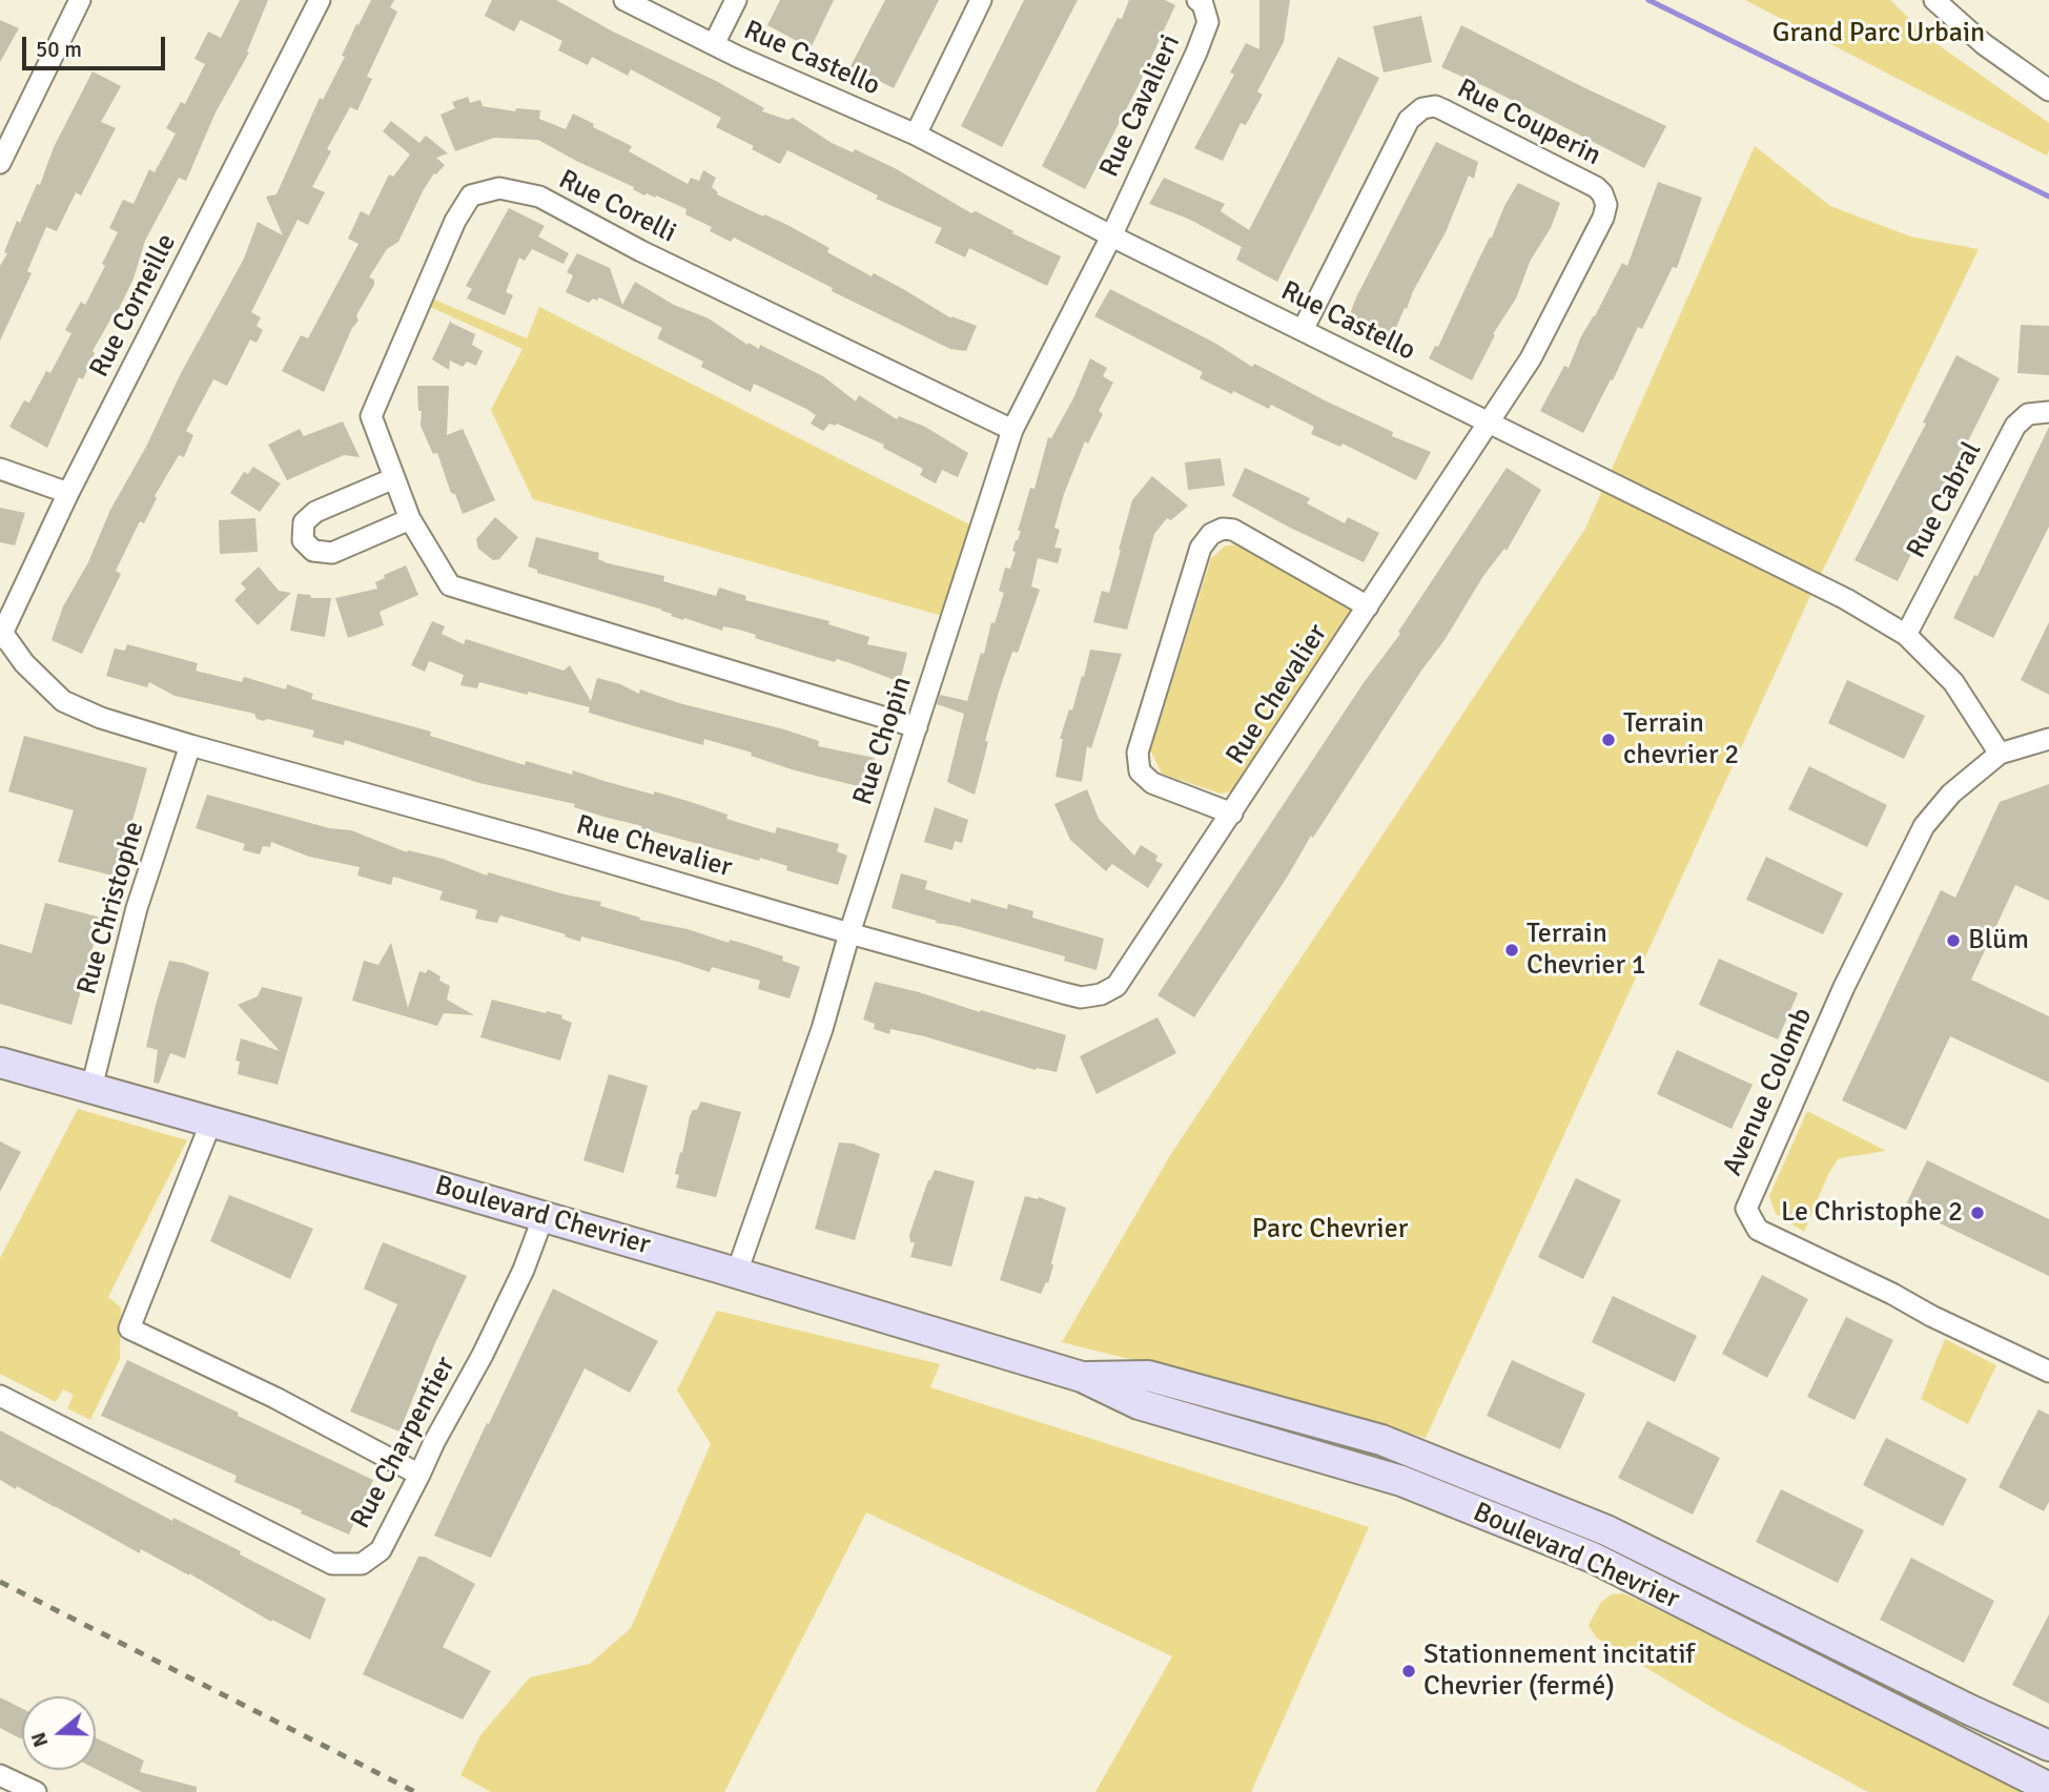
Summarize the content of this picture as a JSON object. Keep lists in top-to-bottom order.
{
  "streets": {
    "street": [
      "Rue Castello",
      "Rue Cavalieri",
      "Rue Couperin",
      "Rue Corelli",
      "Rue Corneille",
      "Rue Cabral",
      "Rue Chevalier",
      "Rue Chopin",
      "Rue Christophe",
      "Avenue Colomb",
      "Boulevard Chevrier",
      "Rue Charpentier"
    ]
  },
  "crossings": [
    ["Rue Castello", "Rue Cavalieri"],
    ["Rue Castello", "Rue Couperin"],
    ["Rue Castello", "Rue Cabral"],
    ["Rue Castello", "Rue Chevalier"],
    ["Rue Castello", "Rue Chopin"],
    ["Rue Castello", "Avenue Colomb"],
    ["Rue Cavalieri", "Rue Chopin"],
    ["Rue Couperin", "Rue Chevalier"],
    ["Rue Corelli", "Rue Chopin"],
    ["Rue Corneille", "Rue Chevalier"],
    ["Rue Chevalier", "Rue Chopin"],
    ["Rue Chevalier", "Rue Christophe"],
    ["Rue Chopin", "Boulevard Chevrier"],
    ["Rue Christophe", "Boulevard Chevrier"],
    ["Boulevard Chevrier", "Rue Charpentier"]
  ],
  "parks": ["Grand Parc Urbain", "Parc Chevrier"],
  "places": [
    "Terrain chevrier 2",
    "Blüm",
    "Terrain Chevrier 1",
    "Le Christophe 2",
    "Stationnement incitatif Chevrier (fermé)"
  ],
  "scale_bar": "50 m",
  "north": "left"
}
